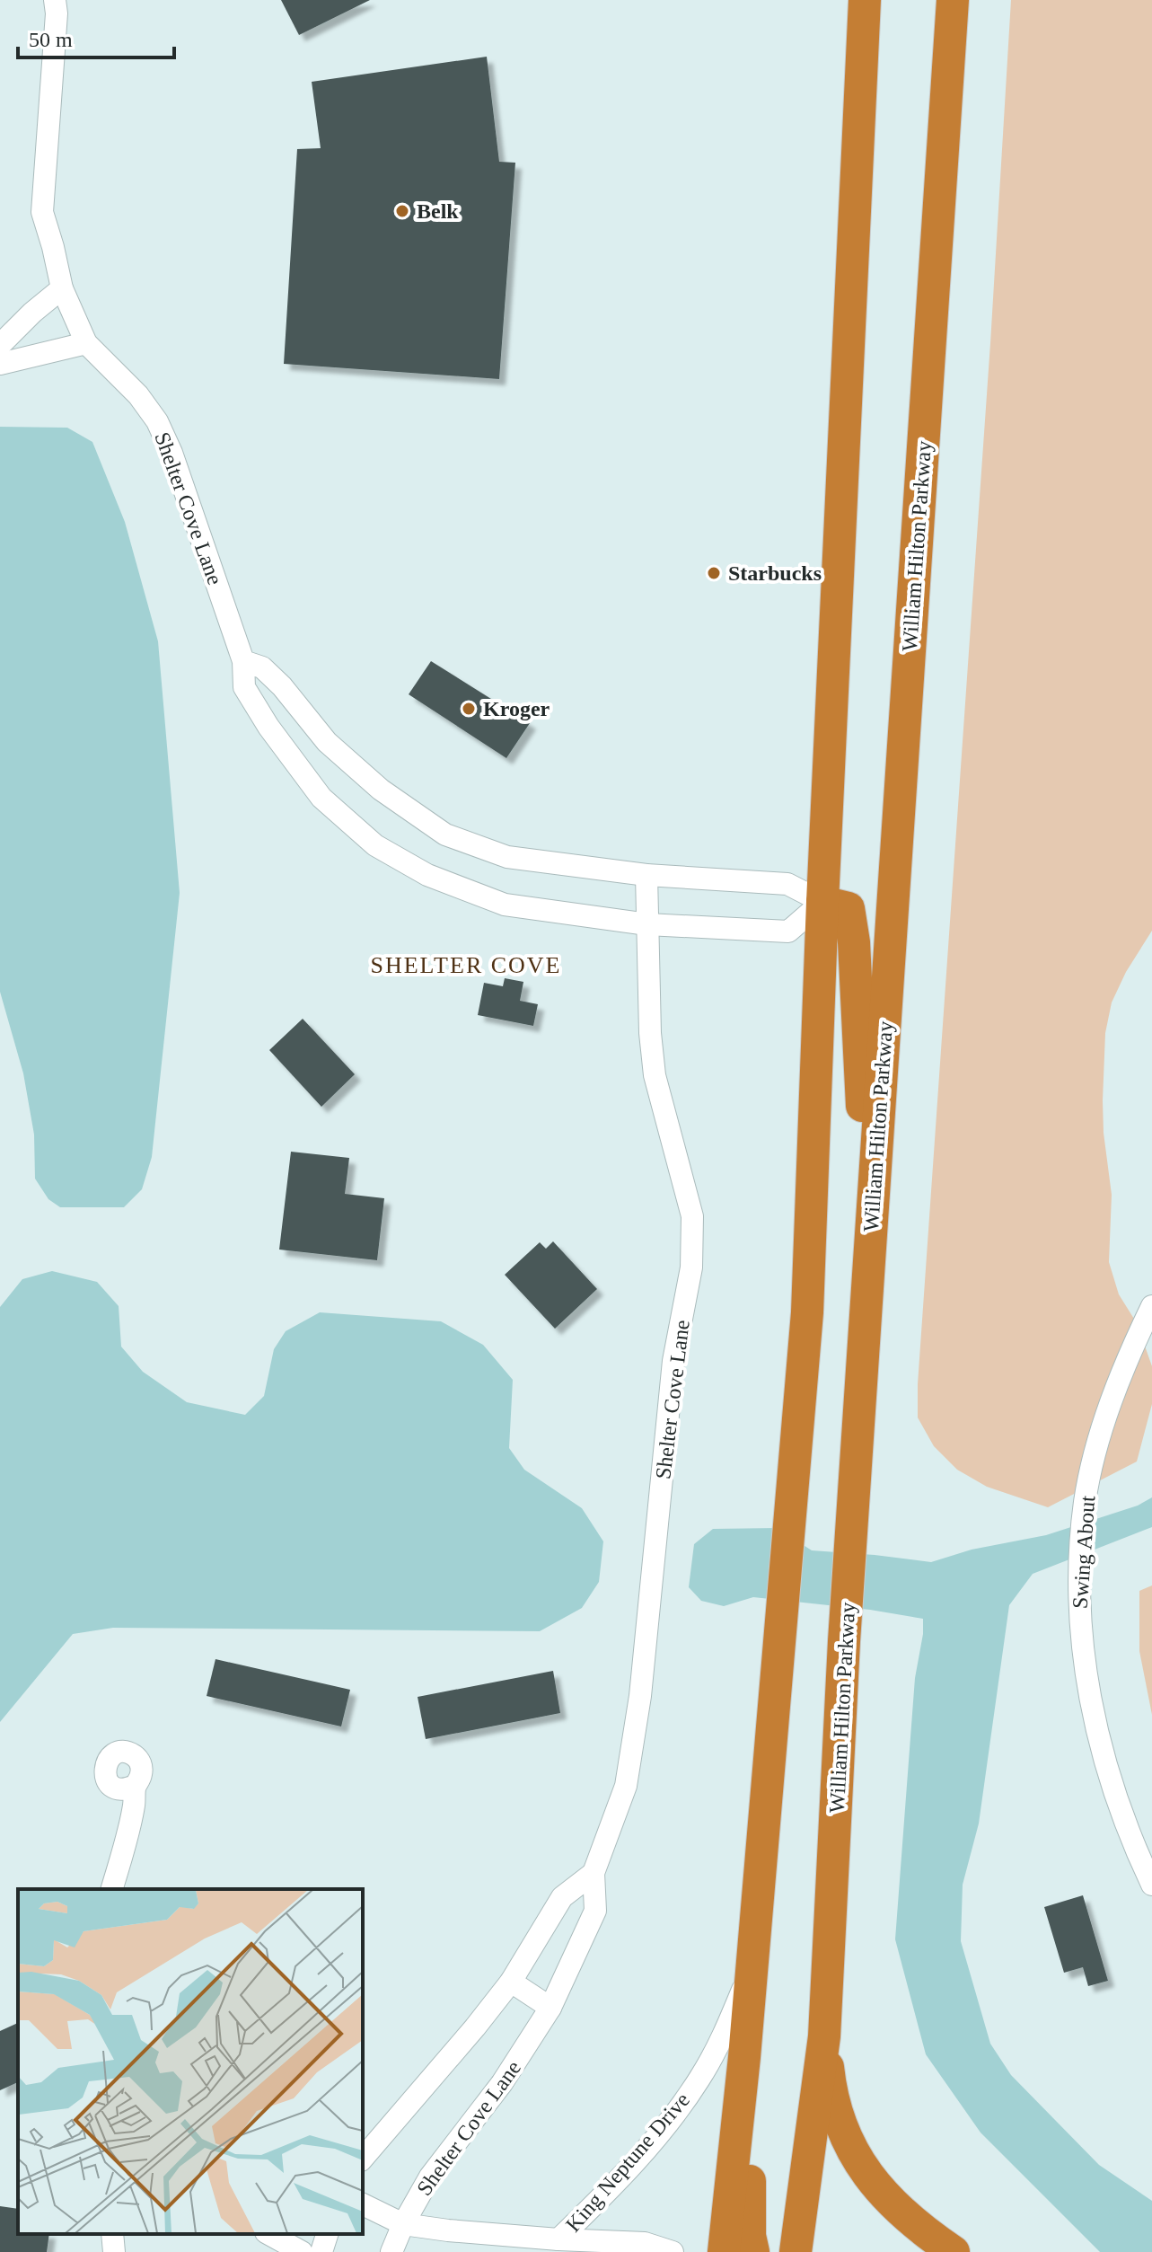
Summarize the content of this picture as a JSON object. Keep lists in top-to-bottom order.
{
  "streets": {
    "highway": ["William Hilton Parkway"],
    "street": ["Shelter Cove Lane", "Swing About", "King Neptune Drive"]
  },
  "crossings": [
    ["Shelter Cove Lane", "King Neptune Drive"]
  ],
  "districts": ["SHELTER COVE"],
  "places": ["Belk", "Starbucks", "Kroger"],
  "scale_bar": "50 m"
}
